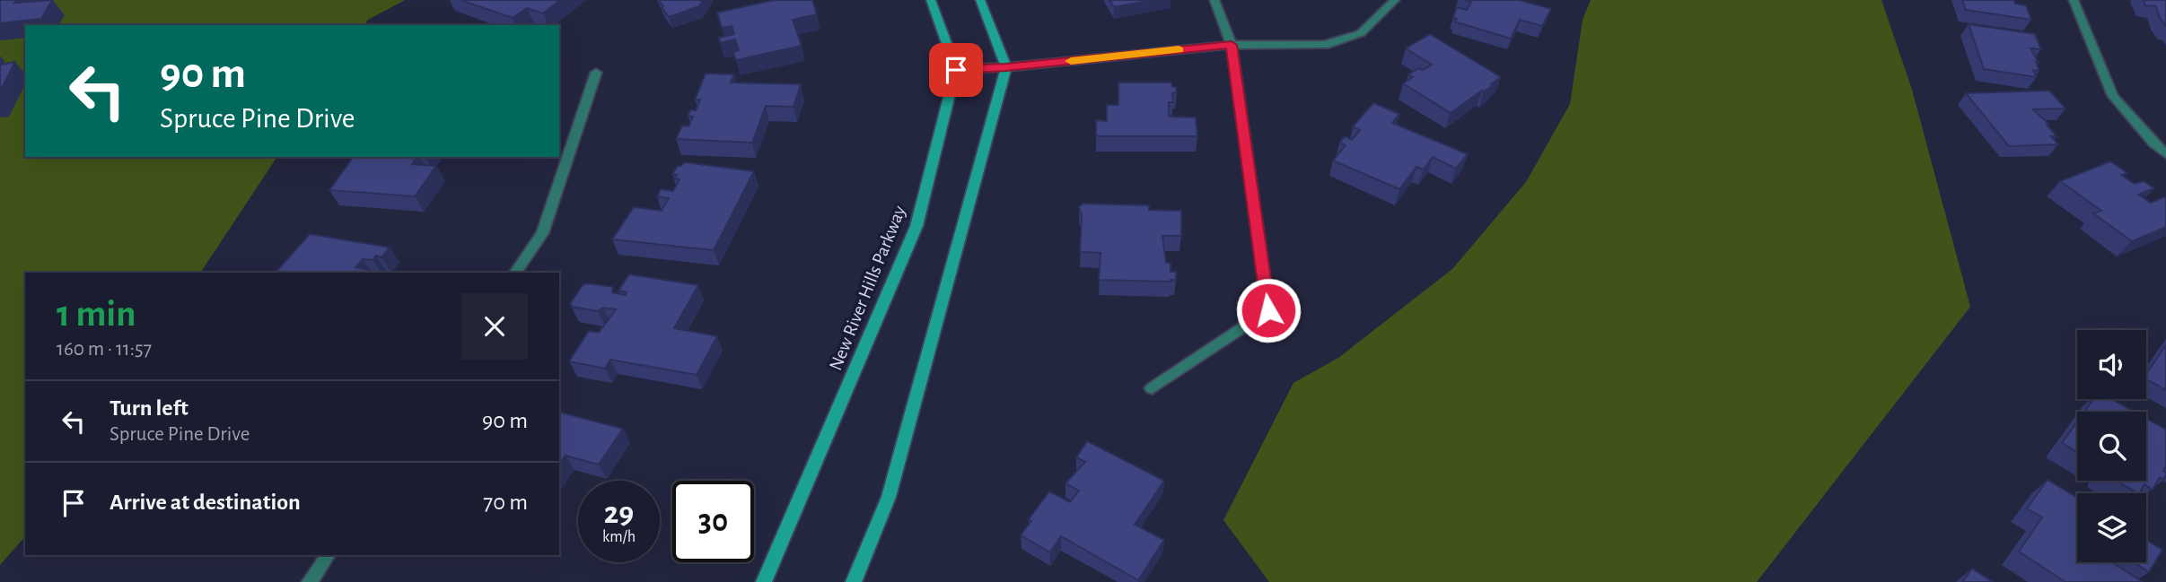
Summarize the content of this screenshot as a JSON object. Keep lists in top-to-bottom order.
{
  "streets": {
    "street": ["New River Hills Parkway"]
  },
  "page": {
    "turn": ["90 m", "Spruce Pine Drive"],
    "heading": ["1 min", "160 m · 11:57"],
    "list": [
      {
        "name": "Turn left",
        "note": "Spruce Pine Drive",
        "value": "90 m"
      },
      {
        "name": "Arrive at destination",
        "value": "70 m"
      }
    ],
    "speed": "29 km/h",
    "limit": "30"
  }
}
